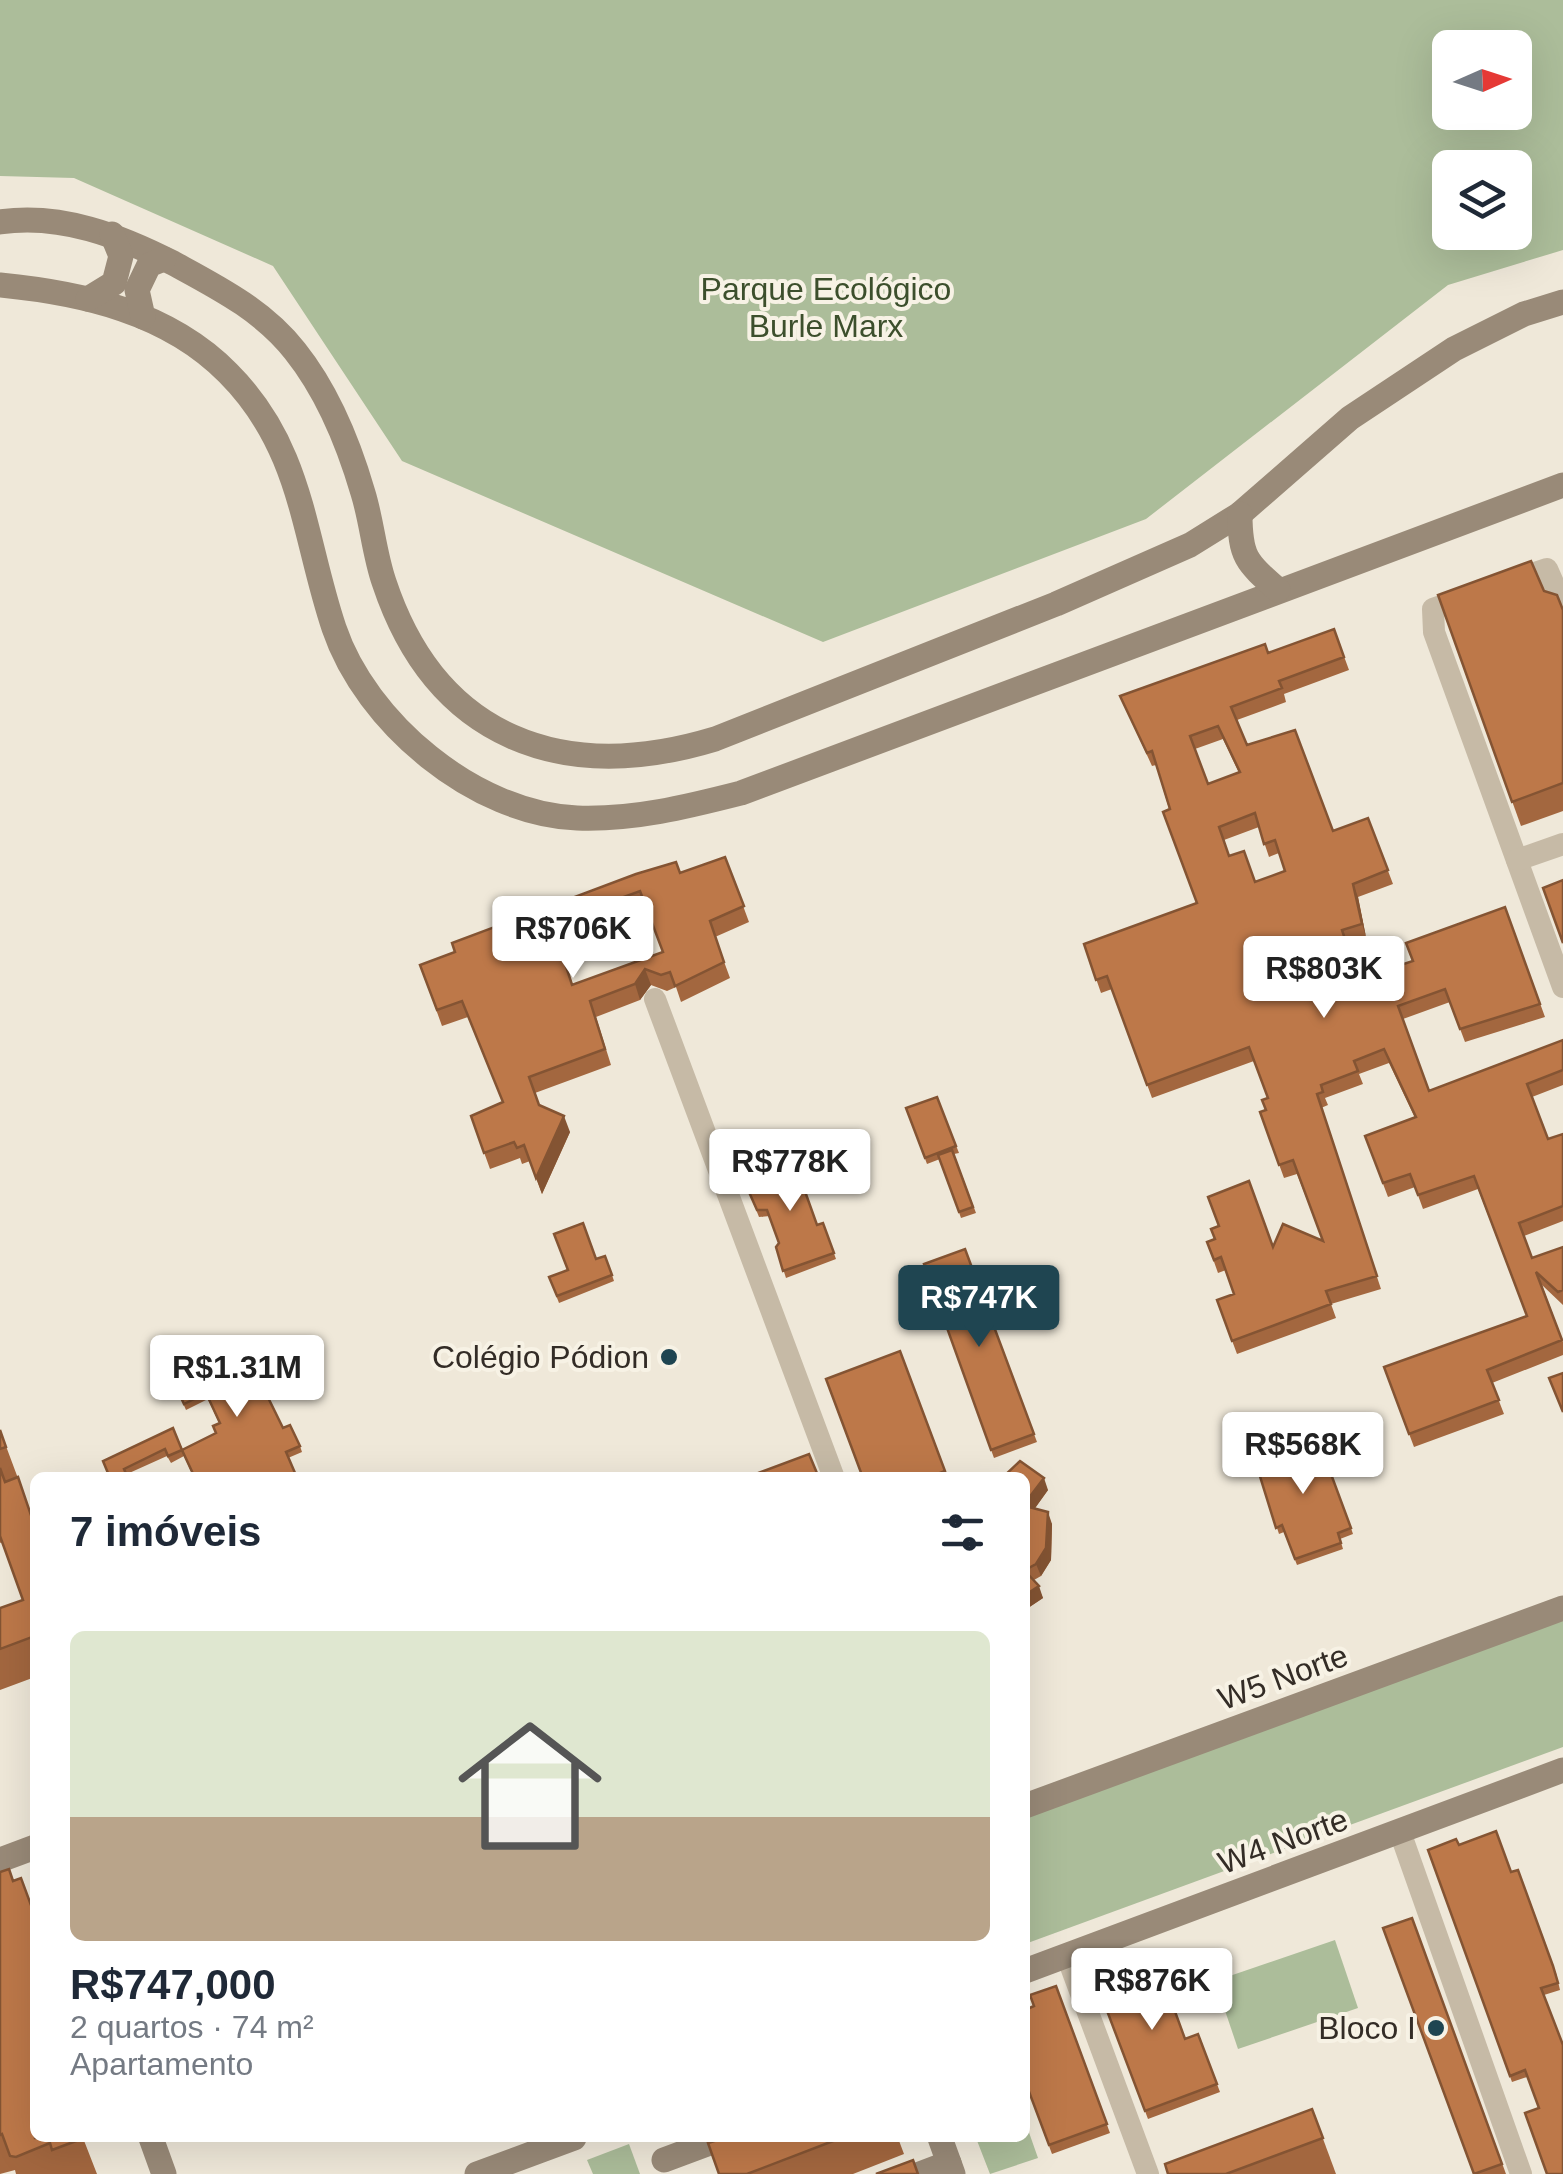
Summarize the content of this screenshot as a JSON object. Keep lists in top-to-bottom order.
{
  "streets": {
    "street": ["W5 Norte", "W4 Norte"]
  },
  "parks": ["Parque Ecológico Burle Marx"],
  "places": ["Colégio Pódion", "Bloco I"],
  "north": "right",
  "page": {
    "price": [
      "R$706K",
      "R$803K",
      "R$778K",
      "R$747K",
      "R$1.31M",
      "R$568K",
      "R$876K"
    ],
    "heading": "7 imóveis",
    "list": [
      {
        "name": "R$747,000",
        "note": "2 quartos · 74 m² · Apartamento"
      }
    ]
  }
}
